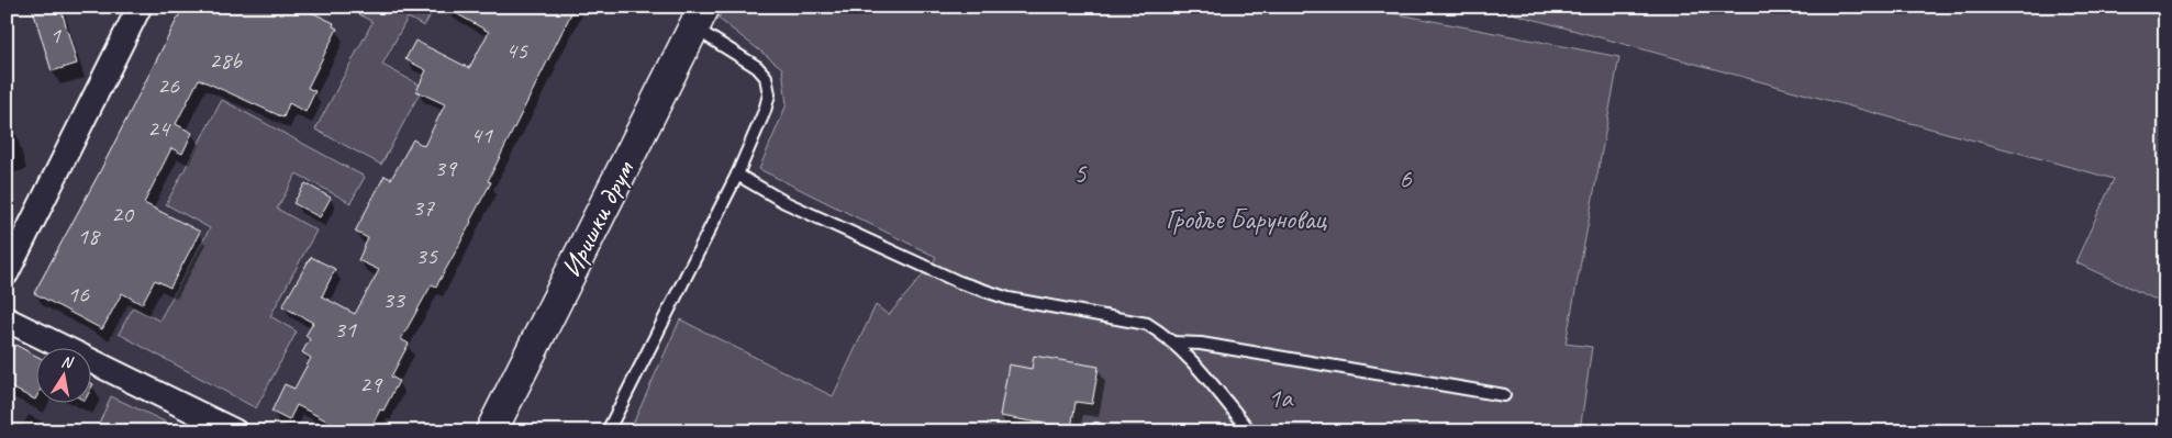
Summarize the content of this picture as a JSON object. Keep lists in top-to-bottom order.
{
  "streets": {
    "street": ["Иришки друм"]
  },
  "parks": [
    "5",
    "6",
    "Гробље Баруновац",
    "1a"
  ],
  "house_numbers": [
    "1",
    "45",
    "28b",
    "26",
    "24",
    "41",
    "39",
    "37",
    "20",
    "18",
    "35",
    "16",
    "33",
    "31",
    "29"
  ],
  "north": "top"
}
